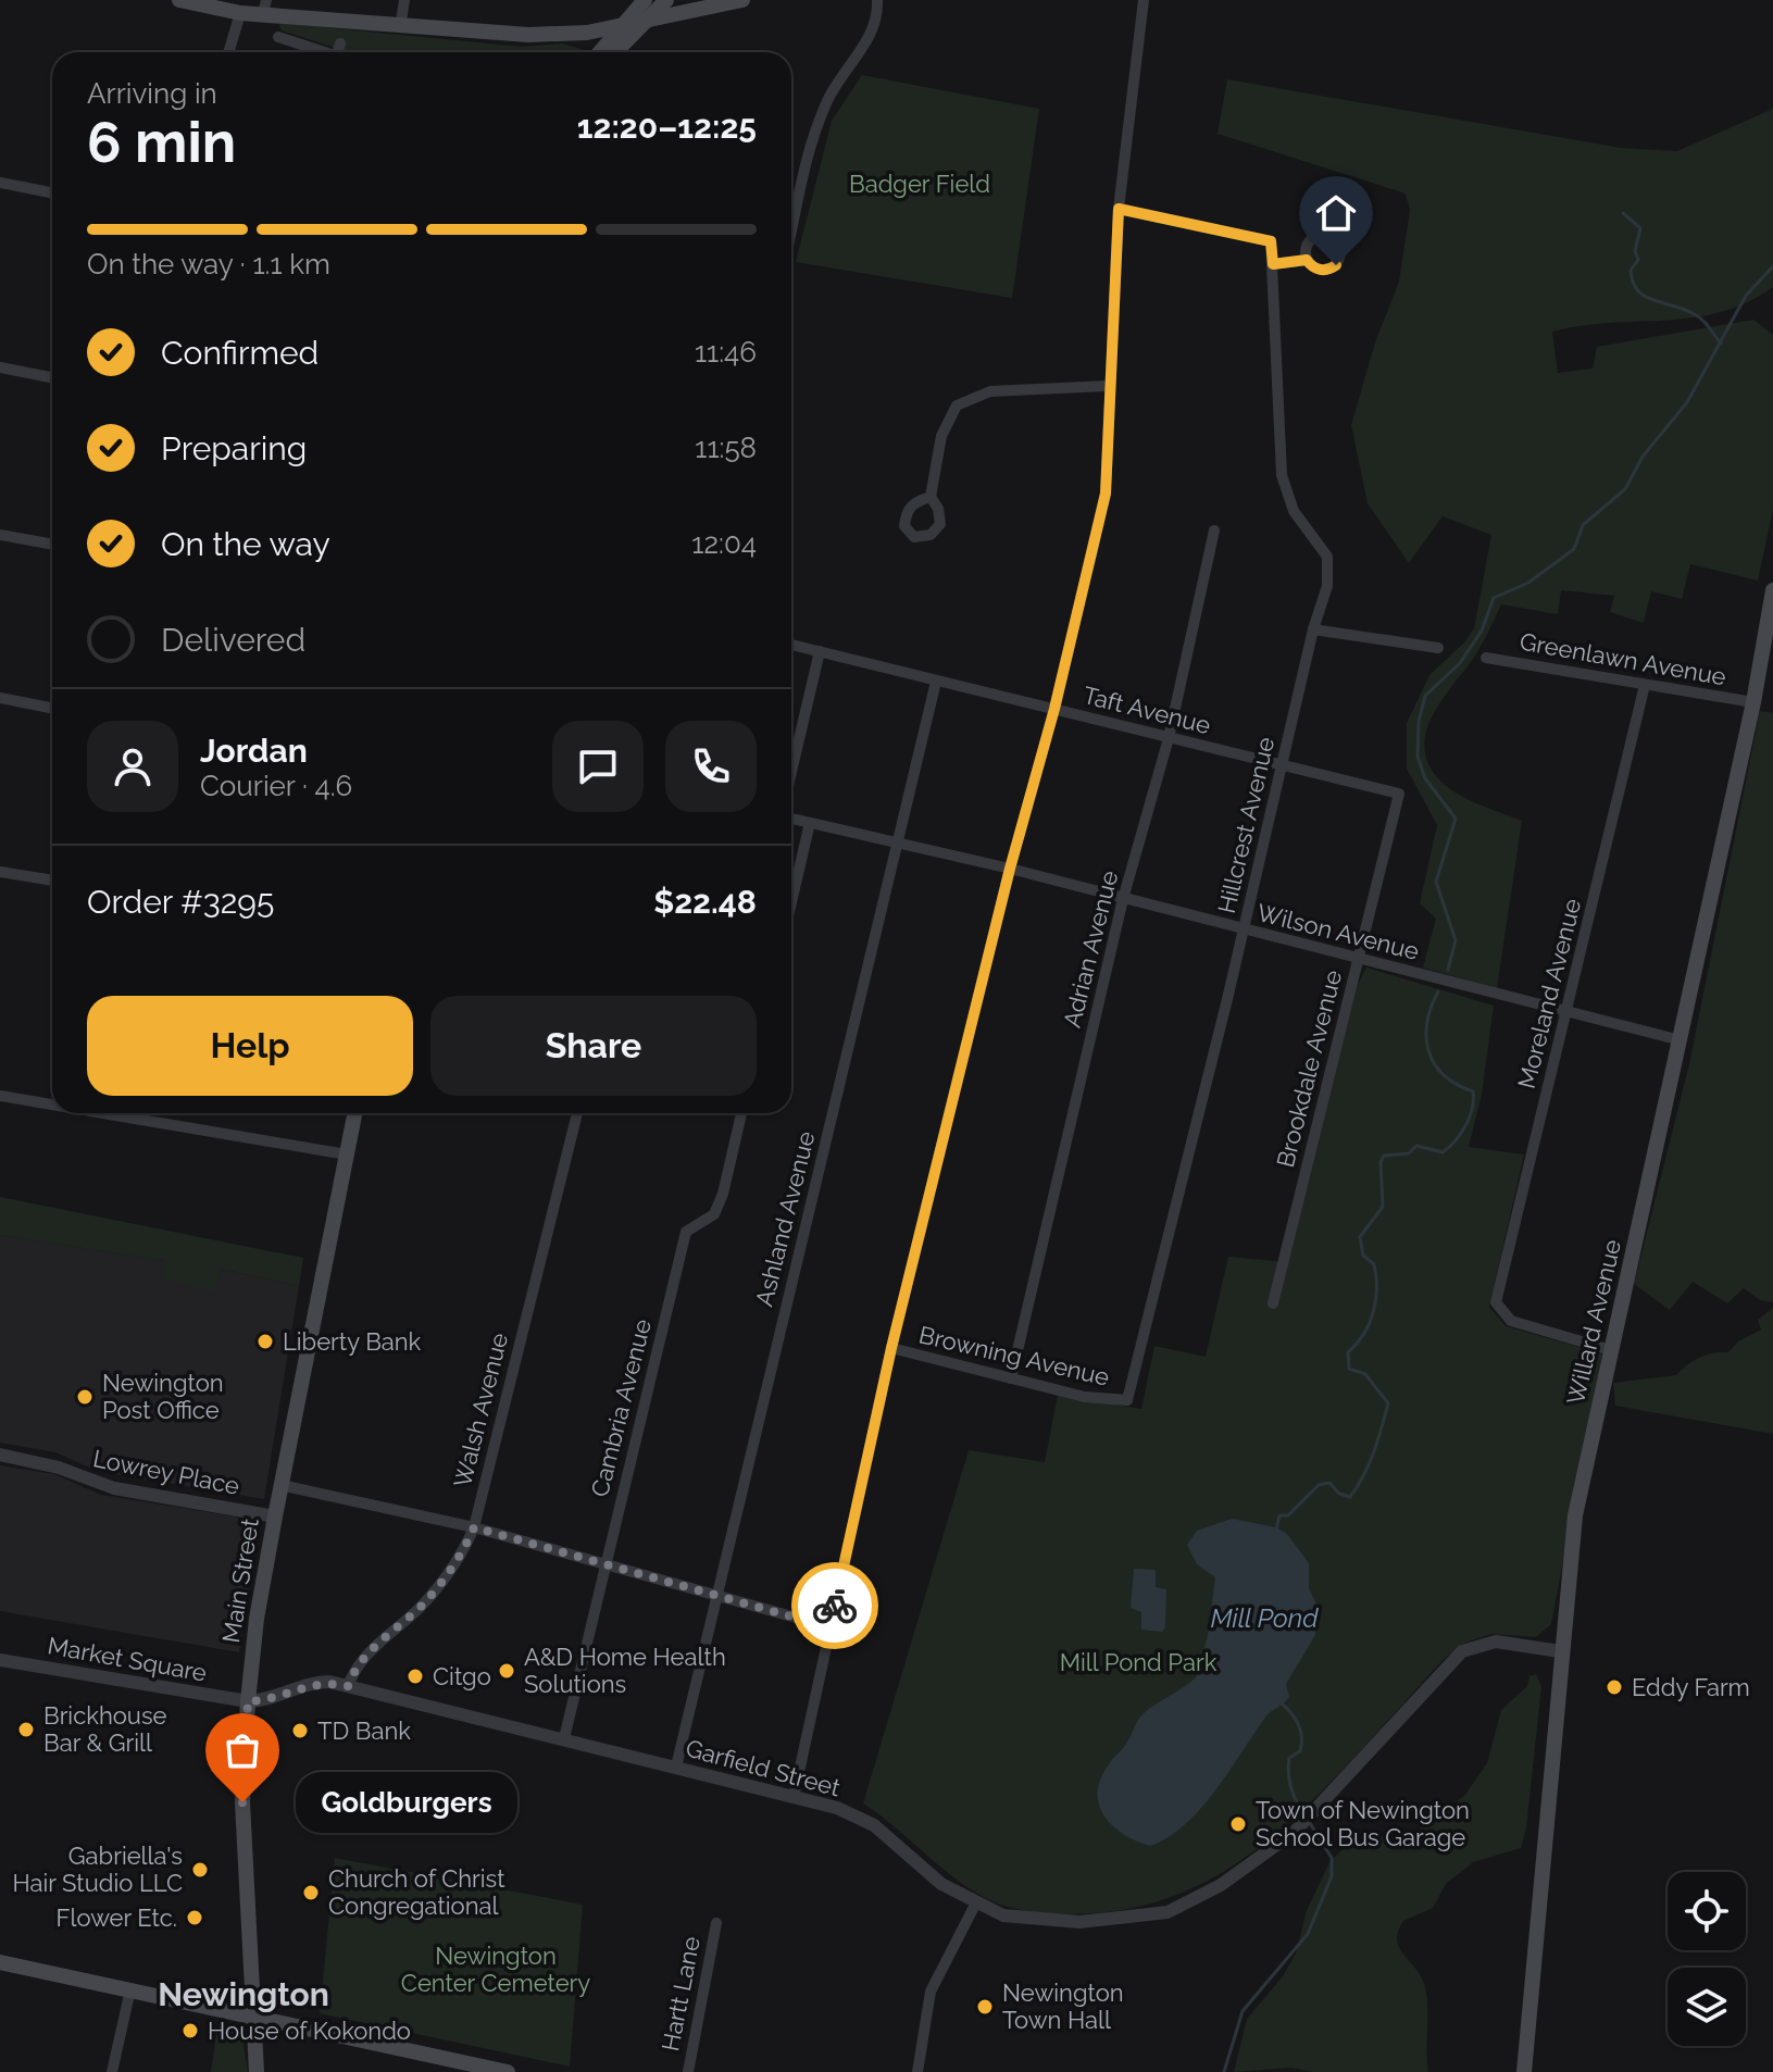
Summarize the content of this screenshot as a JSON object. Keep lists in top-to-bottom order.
{
  "streets": {
    "main road": ["Willard Avenue", "Main Street"],
    "street": [
      "Greenlawn Avenue",
      "Taft Avenue",
      "Hillcrest Avenue",
      "Wilson Avenue",
      "Adrian Avenue",
      "Moreland Avenue",
      "Brookdale Avenue",
      "Ashland Avenue",
      "Browning Avenue",
      "Cambria Avenue",
      "Walsh Avenue",
      "Lowrey Place",
      "Market Square",
      "Garfield Street",
      "Hartt Lane"
    ]
  },
  "crossings": [
    ["Greenlawn Avenue", "Moreland Avenue"],
    ["Greenlawn Avenue", "Willard Avenue"],
    ["Taft Avenue", "Hillcrest Avenue"],
    ["Taft Avenue", "Adrian Avenue"],
    ["Taft Avenue", "Brookdale Avenue"],
    ["Taft Avenue", "Ashland Avenue"],
    ["Hillcrest Avenue", "Wilson Avenue"],
    ["Hillcrest Avenue", "Browning Avenue"],
    ["Wilson Avenue", "Adrian Avenue"],
    ["Wilson Avenue", "Moreland Avenue"],
    ["Wilson Avenue", "Brookdale Avenue"],
    ["Wilson Avenue", "Ashland Avenue"],
    ["Wilson Avenue", "Willard Avenue"],
    ["Adrian Avenue", "Browning Avenue"],
    ["Moreland Avenue", "Willard Avenue"],
    ["Ashland Avenue", "Garfield Street"],
    ["Willard Avenue", "Garfield Street"],
    ["Cambria Avenue", "Garfield Street"],
    ["Walsh Avenue", "Garfield Street"],
    ["Lowrey Place", "Main Street"],
    ["Main Street", "Market Square"],
    ["Main Street", "Garfield Street"],
    ["Market Square", "Garfield Street"]
  ],
  "districts": ["Newington"],
  "water": ["Mill Pond"],
  "parks": ["Badger Field", "Mill Pond Park", "Newington Center Cemetery"],
  "places": [
    "Liberty Bank",
    "Newington Post Office",
    "A&D Home Health Solutions",
    "Citgo",
    "Eddy Farm",
    "Brickhouse Bar & Grill",
    "TD Bank",
    "Goldburgers",
    "Town of Newington School Bus Garage",
    "Gabriella's Hair Studio LLC",
    "Church of Christ Congregational",
    "Flower Etc.",
    "Newington Town Hall",
    "House of Kokondo"
  ],
  "page": {
    "heading": ["6 min", "Arriving in", "12:20–12:25"],
    "panel": [
      "Jordan",
      "Courier · 4.6",
      "Order #3295",
      "$22.48"
    ],
    "bar": "On the way · 1.1 km",
    "list": [
      ["Confirmed", "11:46"],
      ["Preparing", "11:58"],
      ["On the way", "12:04"],
      "Delivered"
    ],
    "buttons": ["Help", "Share"],
    "bubble": "Goldburgers"
  }
}
